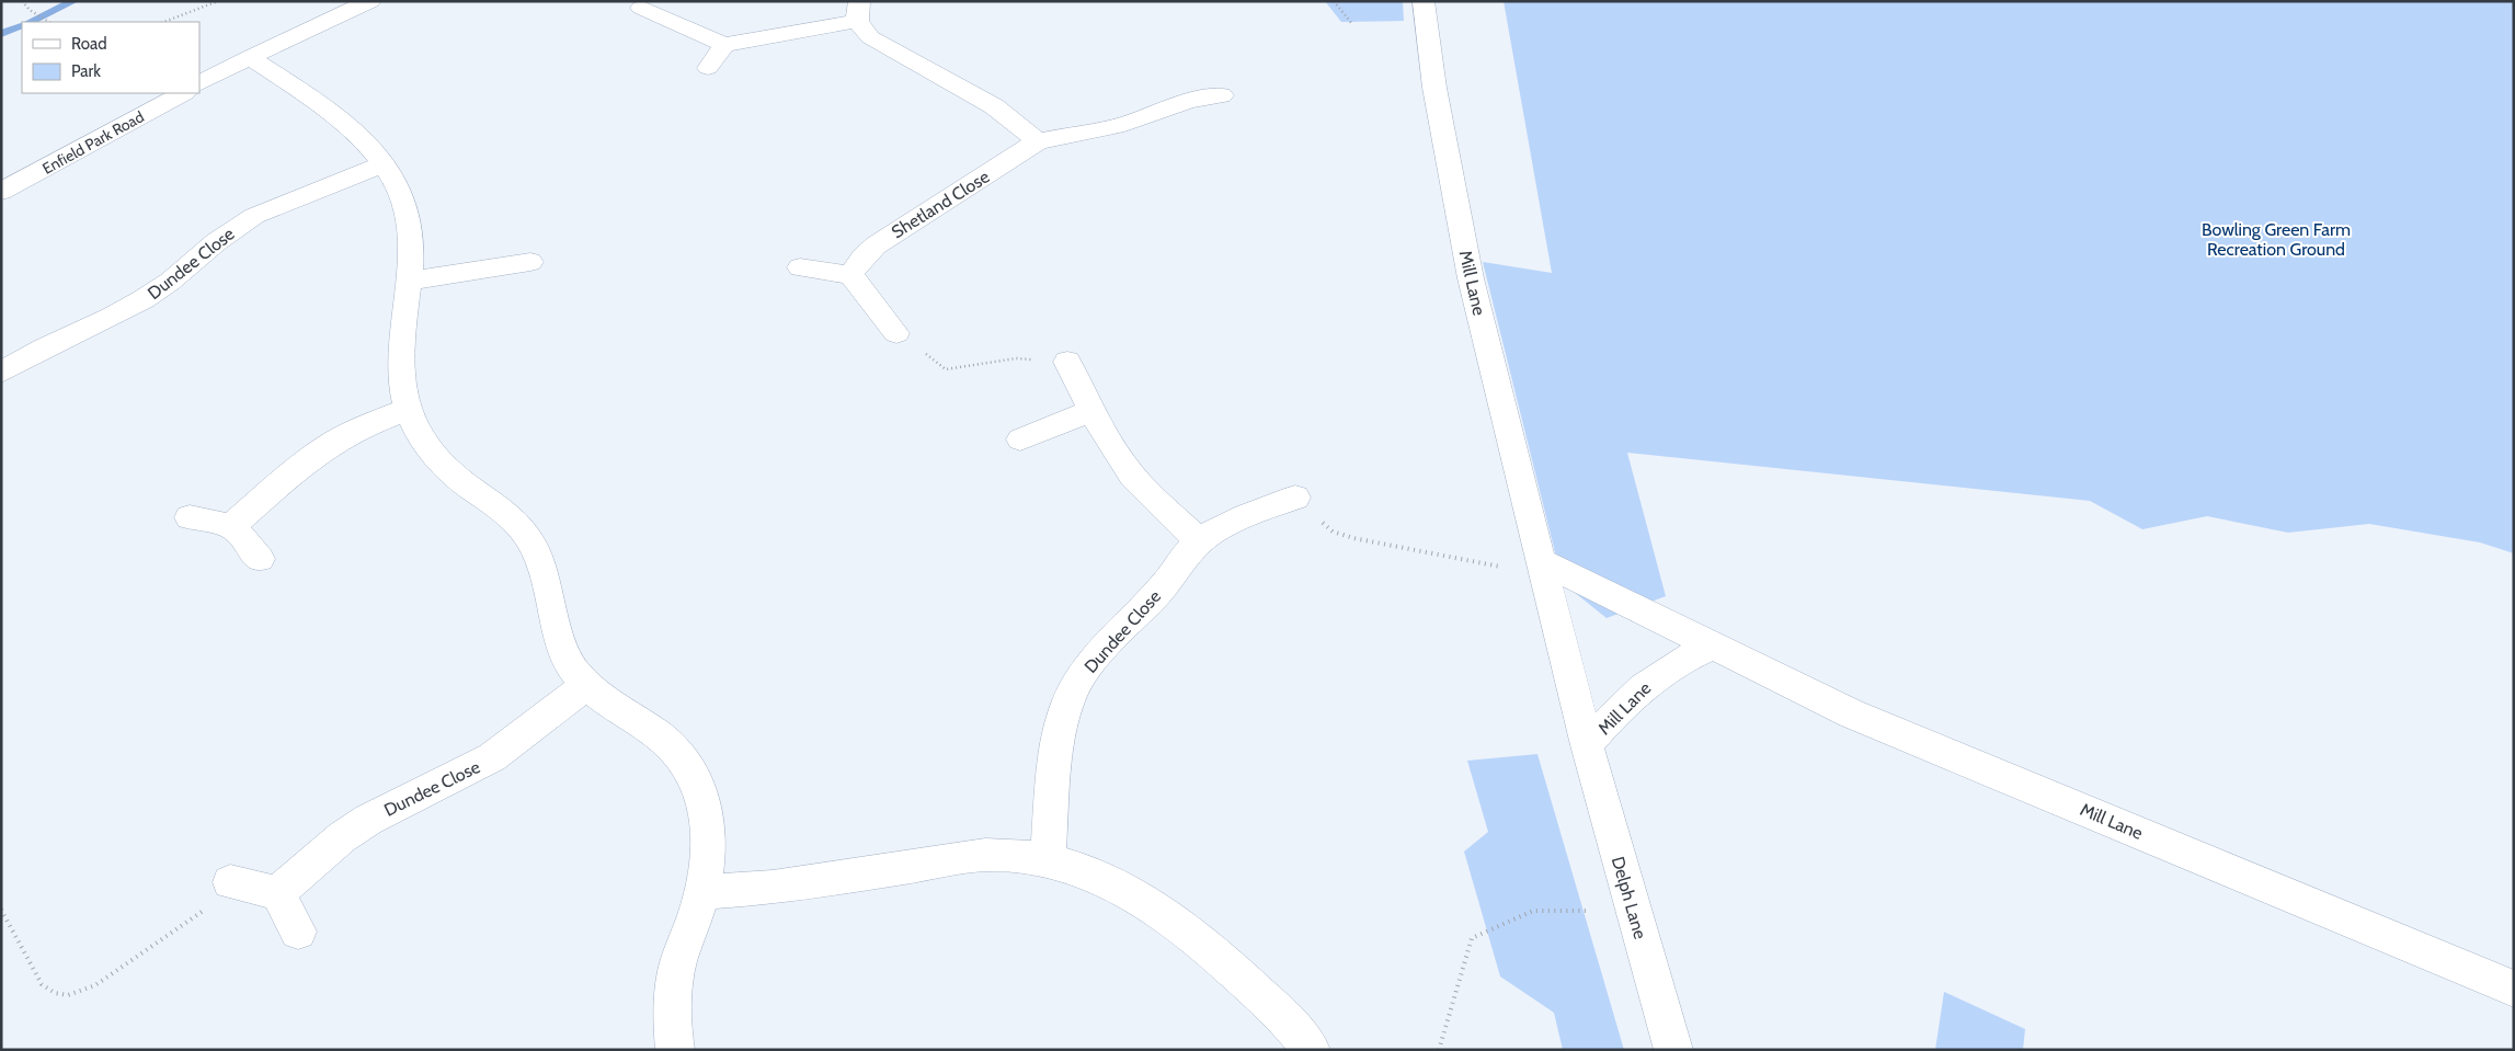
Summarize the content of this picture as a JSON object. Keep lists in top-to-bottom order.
{
  "streets": {
    "street": [
      "Enfield Park Road",
      "Shetland Close",
      "Dundee Close",
      "Mill Lane",
      "Delph Lane"
    ]
  },
  "crossings": [
    ["Mill Lane", "Delph Lane"]
  ],
  "parks": ["Bowling Green Farm Recreation Ground"],
  "legend": ["Road", "Park"]
}
